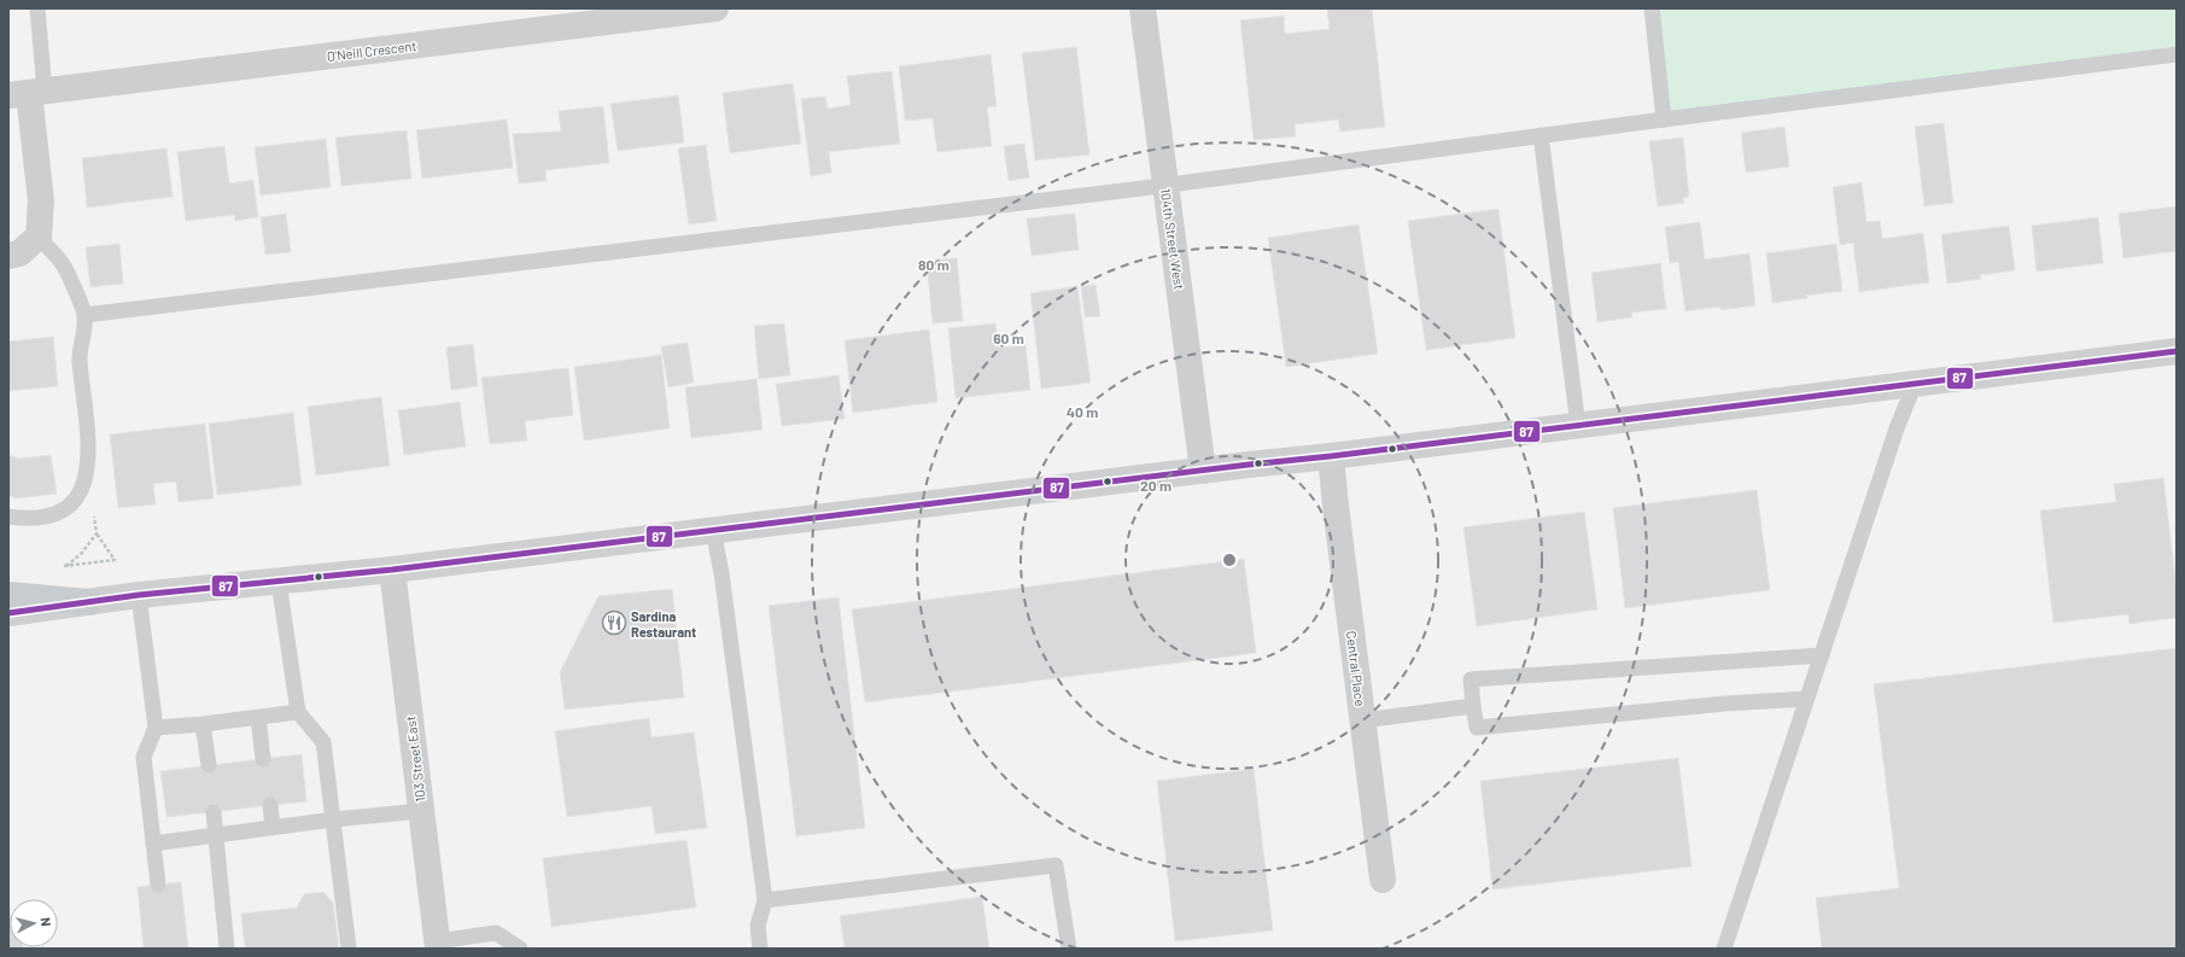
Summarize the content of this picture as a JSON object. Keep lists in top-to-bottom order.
{
  "streets": {
    "street": [
      "O'Neill Crescent",
      "104th Street West",
      "Central Place",
      "103 Street East"
    ]
  },
  "places": {
    "restaurant": ["Sardina Restaurant"]
  },
  "lines": ["transit line 87"],
  "north": "right",
  "rings": [
    "80 m",
    "60 m",
    "40 m",
    "20 m"
  ]
}
